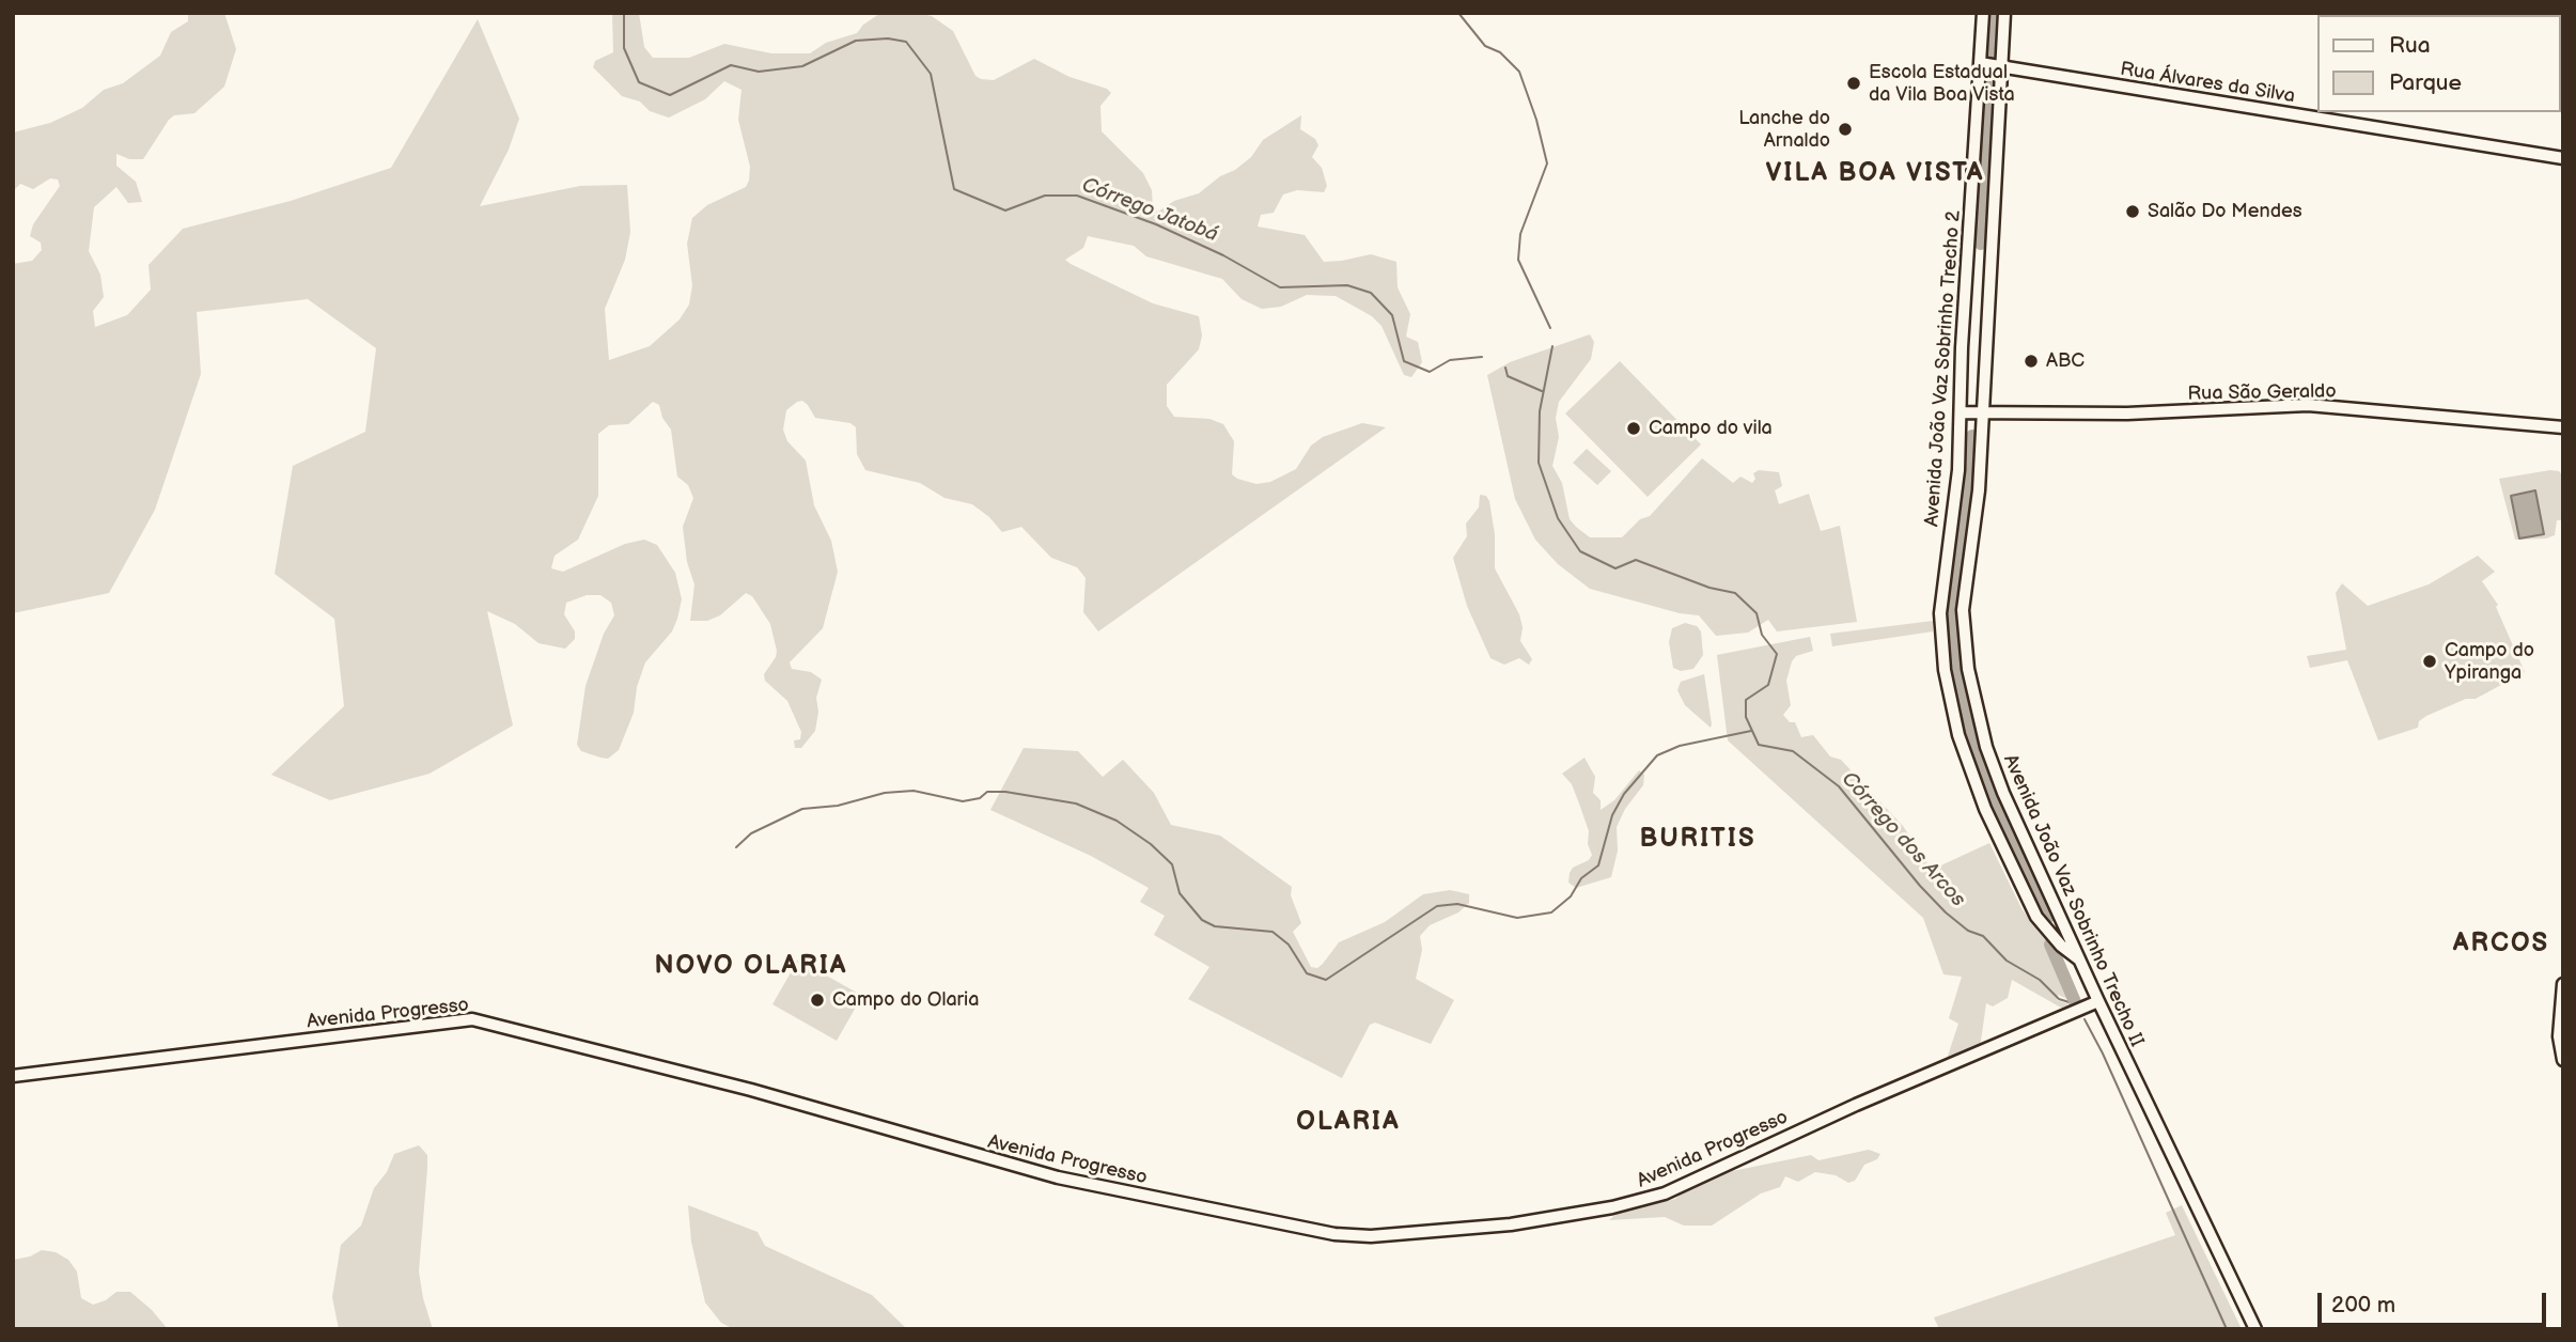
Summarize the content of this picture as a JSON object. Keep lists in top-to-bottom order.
{
  "streets": {
    "street": [
      "Rua Álvares da Silva",
      "Avenida João Vaz Sobrinho Trecho 2",
      "Rua São Geraldo",
      "Avenida João Vaz Sobrinho Trecho II",
      "Avenida Progresso"
    ]
  },
  "crossings": [
    ["Rua Álvares da Silva", "Avenida João Vaz Sobrinho Trecho 2"],
    ["Rua Álvares da Silva", "Avenida João Vaz Sobrinho Trecho II"],
    ["Avenida João Vaz Sobrinho Trecho 2", "Rua São Geraldo"],
    ["Avenida João Vaz Sobrinho Trecho 2", "Avenida João Vaz Sobrinho Trecho II"],
    ["Rua São Geraldo", "Avenida João Vaz Sobrinho Trecho II"],
    ["Avenida João Vaz Sobrinho Trecho II", "Avenida Progresso"]
  ],
  "districts": [
    "VILA BOA VISTA",
    "BURITIS",
    "ARCOS",
    "NOVO OLARIA",
    "OLARIA"
  ],
  "water": ["Córrego Jatobá", "Córrego dos Arcos"],
  "places": [
    "Escola Estadual da Vila Boa Vista",
    "Lanche do Arnaldo",
    "Salão Do Mendes",
    "ABC",
    "Campo do vila",
    "Campo do Ypiranga",
    "Campo do Olaria"
  ],
  "legend": ["Rua", "Parque"],
  "scale_bar": "200 m"
}
